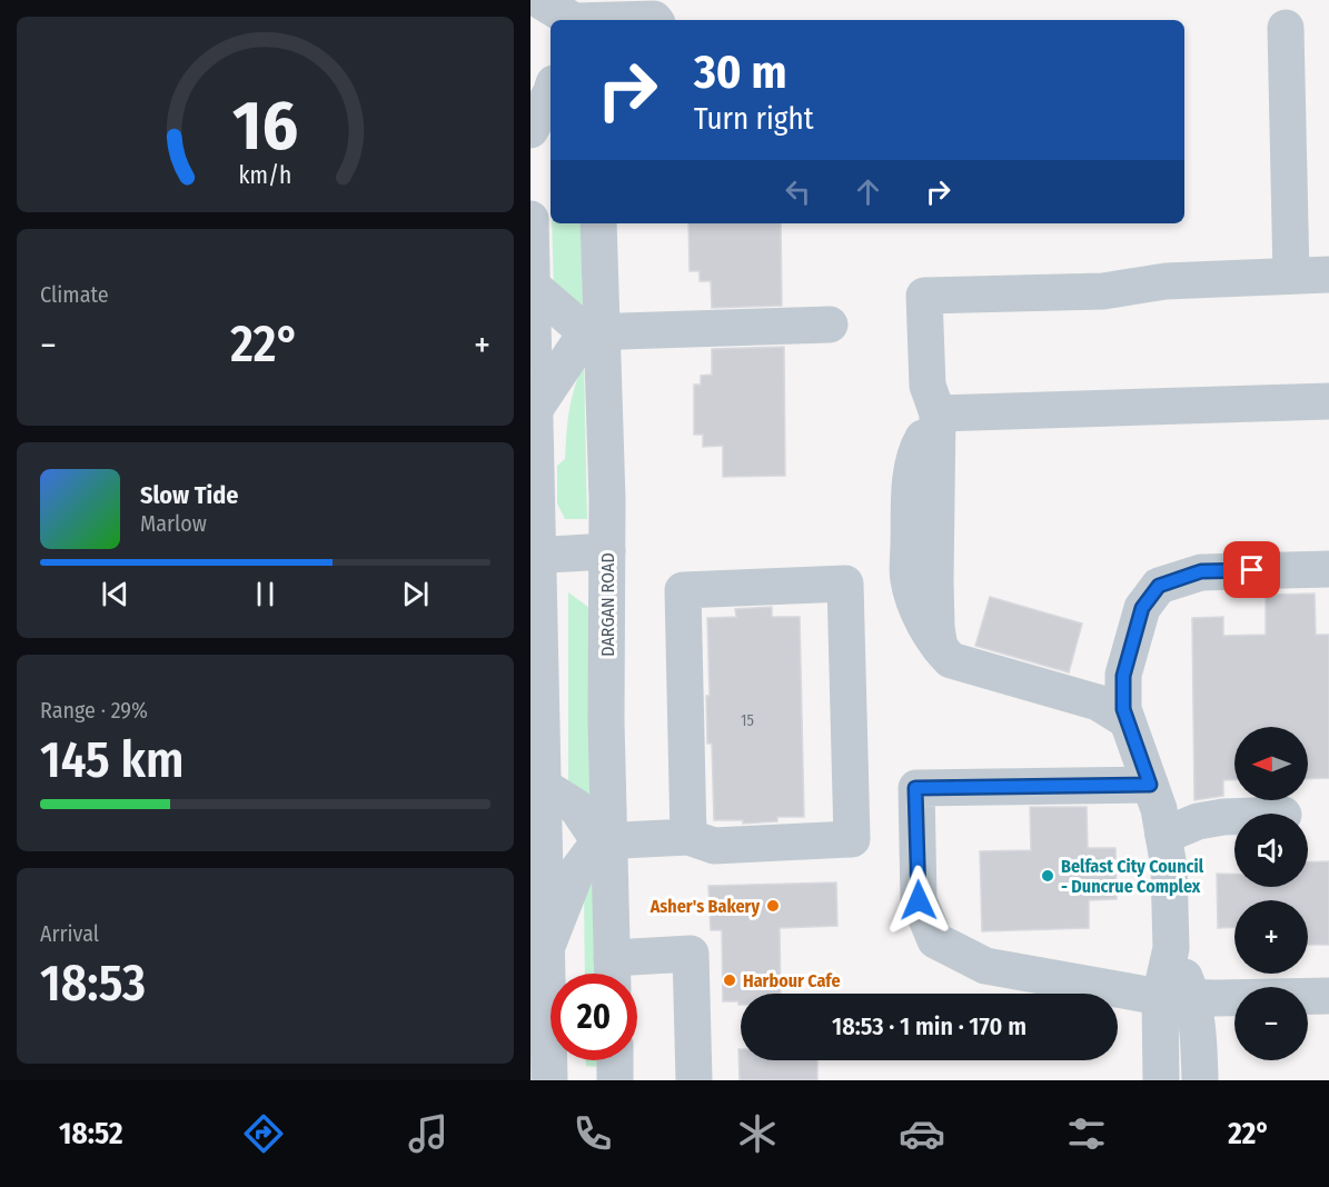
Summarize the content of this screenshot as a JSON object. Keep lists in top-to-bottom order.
{
  "streets": {
    "street": ["DARGAN ROAD"]
  },
  "places": ["Belfast City Council - Duncrue Complex", "Asher's Bakery", "Harbour Cafe"],
  "house_numbers": ["15"],
  "north": "left",
  "page": {
    "turn": ["30 m", "Turn right"],
    "tile": [
      "Climate",
      ["Range · 29%", "145 km"],
      ["Arrival", "18:53"]
    ],
    "heat": ["−", "22°", "+"],
    "song": ["Slow Tide", "Marlow"],
    "map_buttons": ["+", "−"],
    "limit": "20",
    "trip": "18:53 · 1 min · 170 m",
    "tabs": ["18:52", "22°"],
    "gauge": ["16", "km/h"]
  }
}
